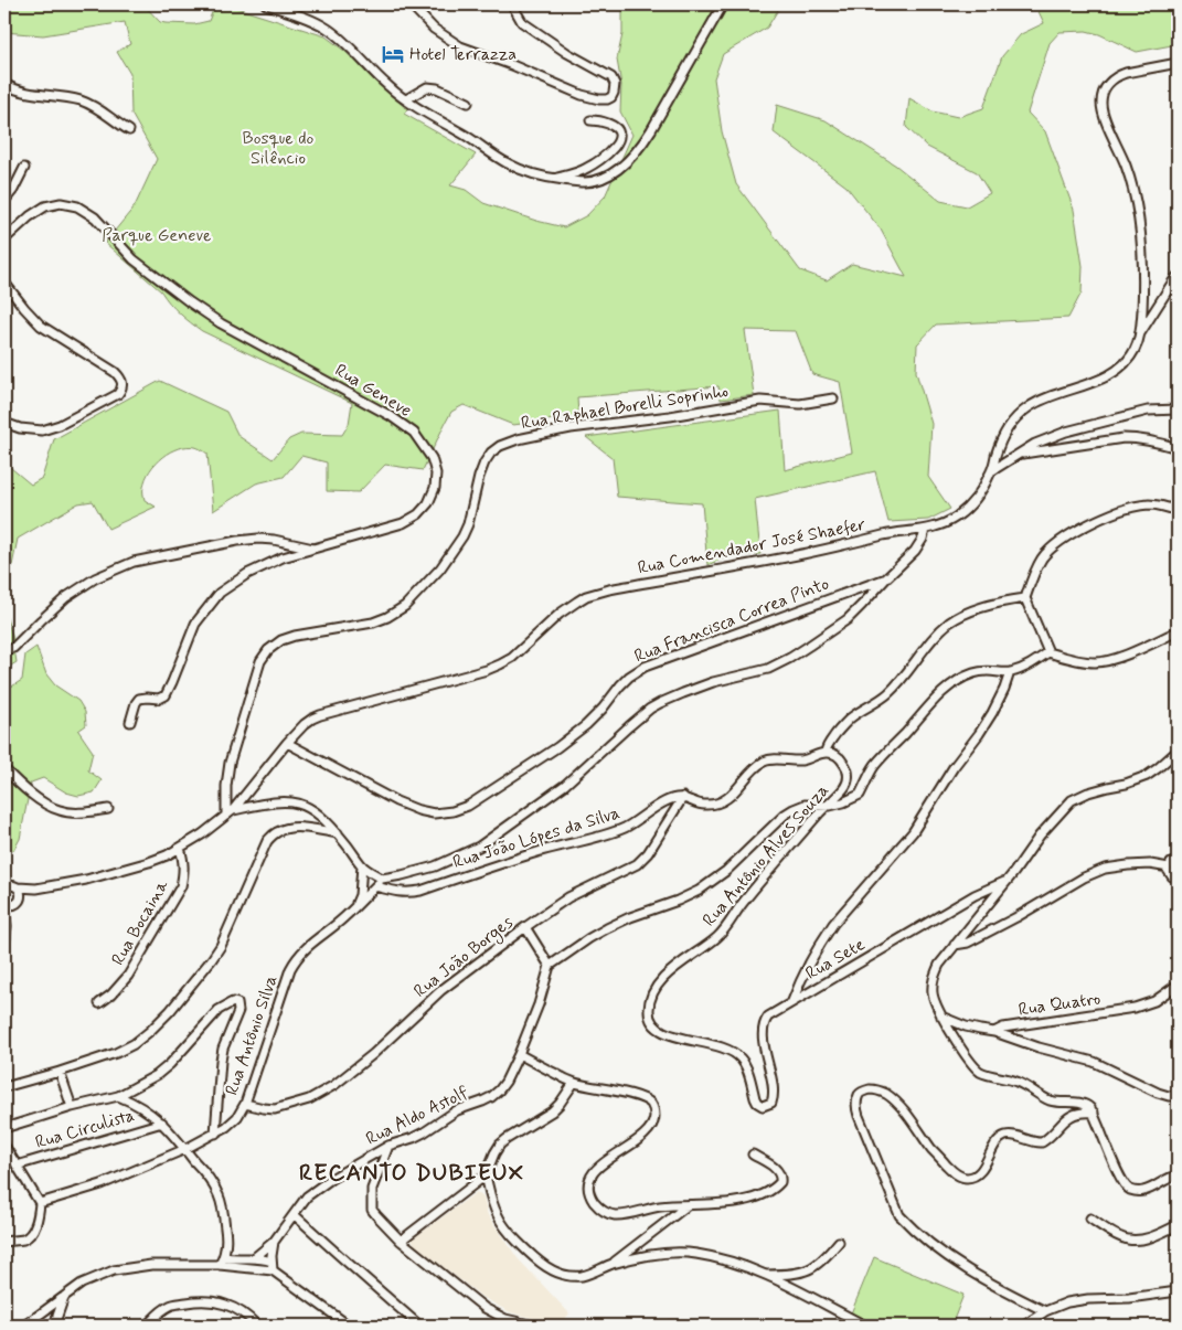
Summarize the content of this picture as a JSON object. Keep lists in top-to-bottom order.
{
  "streets": {
    "street": [
      "Rua Geneve",
      "Rua Raphael Borelli Soprinho",
      "Rua Comendador José Shaefer",
      "Rua Francisca Correa Pinto",
      "Rua João Lópes da Silva",
      "Rua Antônio Alves Souza",
      "Rua Bocaina",
      "Rua João Borges",
      "Rua Sete",
      "Rua Quatro",
      "Rua Antônio Silva",
      "Rua Aldo Astolf",
      "Rua Circulista"
    ]
  },
  "crossings": [
    ["Rua Raphael Borelli Soprinho", "Rua Comendador José Shaefer"],
    ["Rua Comendador José Shaefer", "Rua Francisca Correa Pinto"],
    ["Rua Comendador José Shaefer", "Rua Bocaina"],
    ["Rua João Lópes da Silva", "Rua João Borges"],
    ["Rua João Lópes da Silva", "Rua Antônio Silva"],
    ["Rua Antônio Alves Souza", "Rua Sete"],
    ["Rua João Borges", "Rua Antônio Silva"]
  ],
  "districts": ["RECANTO DUBIEUX"],
  "parks": ["Bosque do Silêncio", "Parque Geneve"],
  "places": {
    "hotel": ["Hotel Terrazza"]
  }
}
